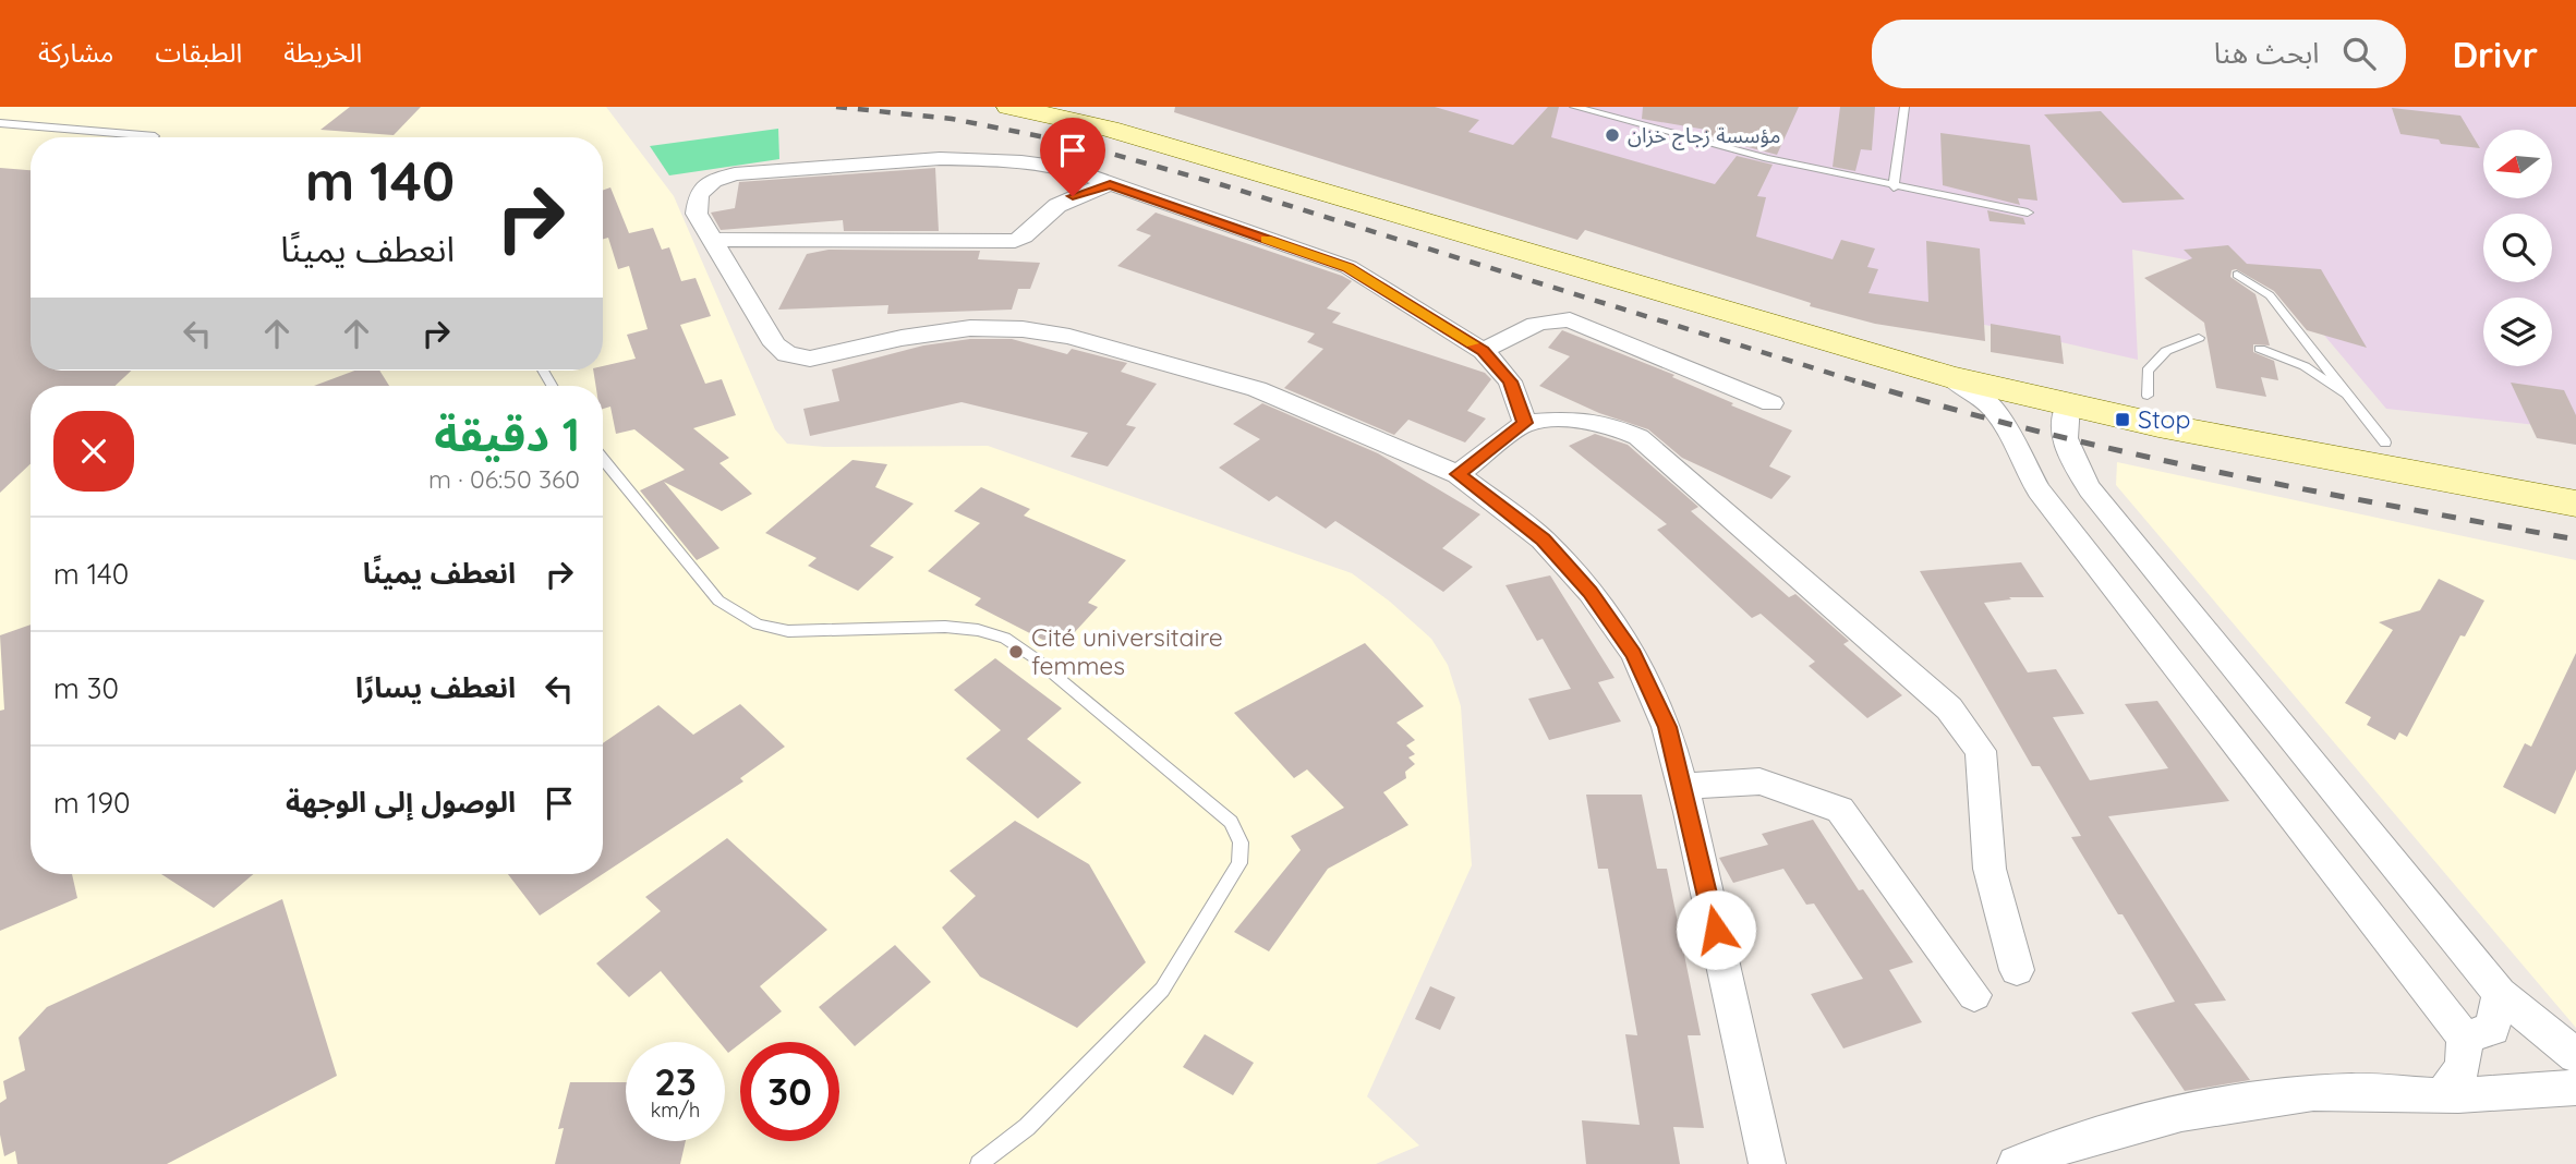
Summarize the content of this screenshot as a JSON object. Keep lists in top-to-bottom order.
{
  "places": {
    "other": ["مؤسسة زجاج خزان", "Cité universitaire femmes"],
    "transit": ["Stop"]
  },
  "north": "left",
  "page": {
    "header": "Drivr",
    "search": "ابحث هنا",
    "nav": ["الخريطة", "الطبقات", "مشاركة"],
    "turn": ["140 m", "انعطف يمينًا"],
    "heading": ["1 دقيقة", "360 m · 06:50"],
    "list": [
      {
        "name": "انعطف يمينًا",
        "value": "140 m"
      },
      {
        "name": "انعطف يسارًا",
        "value": "30 m"
      },
      {
        "name": "الوصول إلى الوجهة",
        "value": "190 m"
      }
    ],
    "speed": "23 km/h",
    "limit": "30"
  }
}
